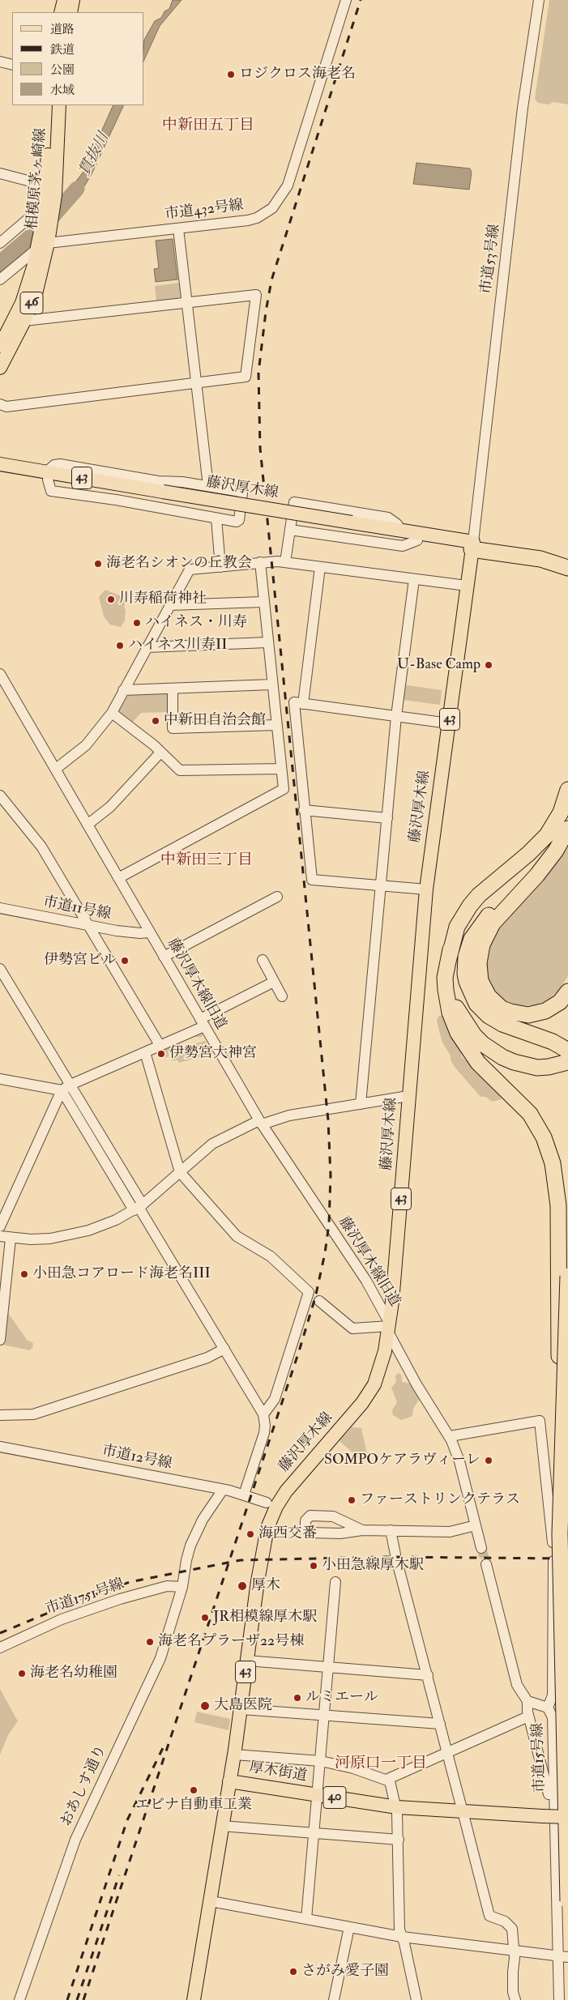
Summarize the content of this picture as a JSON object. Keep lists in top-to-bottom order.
{
  "streets": {
    "main road": [
      "相模原茅ヶ崎線",
      "46",
      "43",
      "藤沢厚木線",
      "厚木街道",
      "40"
    ],
    "street": [
      "市道432号線",
      "市道53号線",
      "市道11号線",
      "藤沢厚木線旧道",
      "市道12号線",
      "市道1751号線",
      "市道15号線",
      "おあしす通り"
    ]
  },
  "crossings": [
    ["相模原茅ヶ崎線", "市道432号線"],
    ["市道53号線", "藤沢厚木線"],
    ["藤沢厚木線", "藤沢厚木線旧道"],
    ["藤沢厚木線", "厚木街道"],
    ["市道11号線", "藤沢厚木線旧道"],
    ["市道12号線", "おあしす通り"],
    ["市道1751号線", "おあしす通り"]
  ],
  "districts": ["中新田五丁目", "中新田三丁目", "河原口一丁目"],
  "water": ["貫抜川"],
  "places": [
    "ロジクロス海老名",
    "海老名シオンの丘教会",
    "川寿稲荷神社",
    "ハイネス・川寿",
    "ハイネス川寿II",
    "U-Base Camp",
    "中新田自治会館",
    "伊勢宮ビル",
    "伊勢宮大神宮",
    "小田急コアロード海老名III",
    "SOMPOケアラヴィーレ",
    "ファーストリンクテラス",
    "海西交番",
    "小田急線厚木駅",
    "厚木",
    "JR相模線厚木駅",
    "海老名プラーザ22号棟",
    "海老名幼稚園",
    "ルミエール",
    "大島医院",
    "エビナ自動車工業",
    "さがみ愛子園"
  ],
  "legend": [
    "道路",
    "鉄道",
    "公園",
    "水域"
  ]
}
